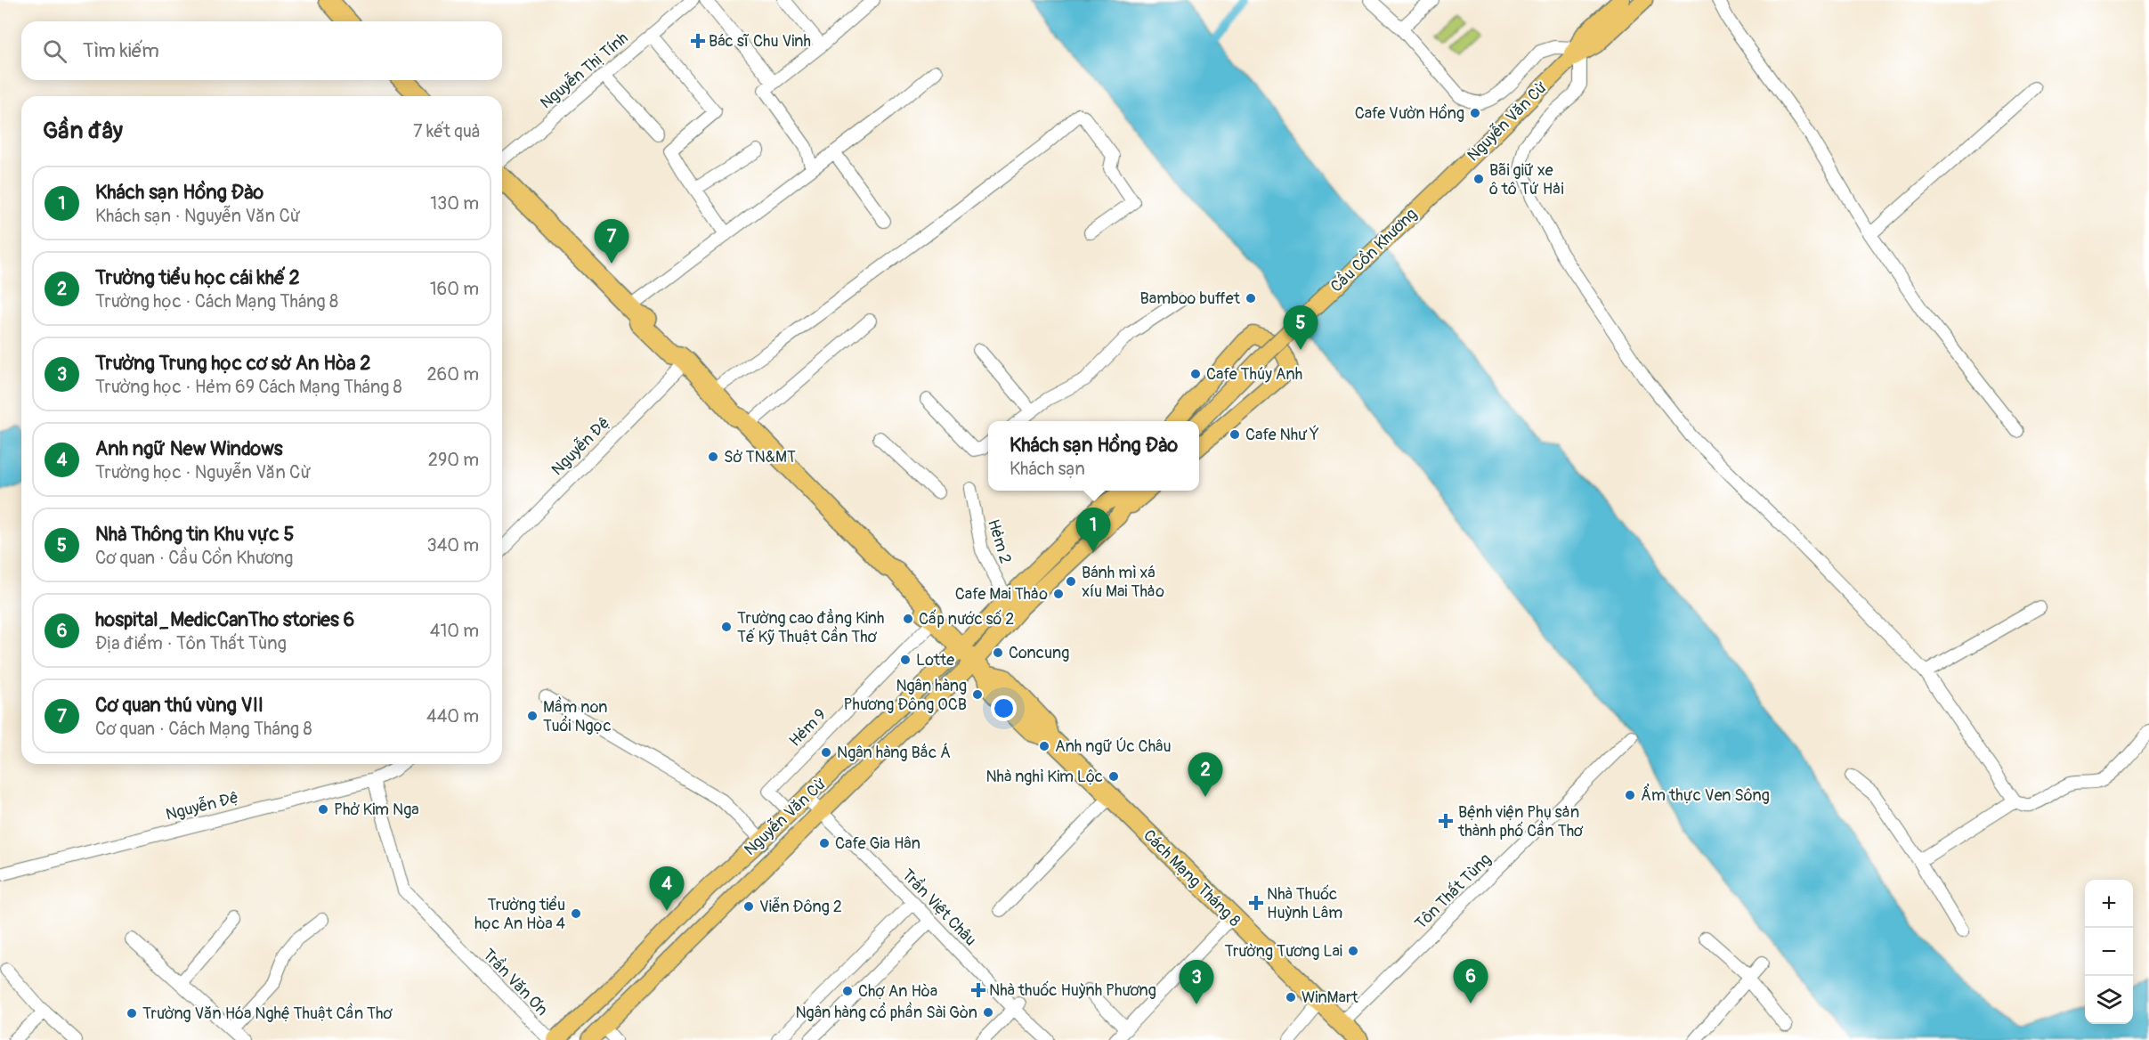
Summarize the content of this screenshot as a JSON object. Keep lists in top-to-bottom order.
{
  "streets": {
    "highway": ["Cách Mạng Tháng 8"],
    "main road": ["Nguyễn Văn Cừ", "Cầu Cồn Khương"],
    "street": [
      "Nguyễn Thị Tính",
      "Nguyễn Đệ",
      "Hẻm 2",
      "Hẻm 9",
      "Tôn Thất Tùng",
      "Trần Việt Châu",
      "Trần Văn Ơn"
    ]
  },
  "crossings": [
    ["Nguyễn Văn Cừ", "Cầu Cồn Khương"],
    ["Nguyễn Văn Cừ", "Hẻm 2"],
    ["Nguyễn Văn Cừ", "Hẻm 9"],
    ["Nguyễn Văn Cừ", "Cách Mạng Tháng 8"],
    ["Nguyễn Văn Cừ", "Trần Việt Châu"],
    ["Nguyễn Đệ", "Cách Mạng Tháng 8"],
    ["Nguyễn Đệ", "Trần Văn Ơn"],
    ["Hẻm 9", "Cách Mạng Tháng 8"],
    ["Cách Mạng Tháng 8", "Tôn Thất Tùng"]
  ],
  "places": {
    "health": [
      "Bác sĩ Chu Vinh",
      "Bệnh viện Phụ sản thành phố Cần Thơ",
      "Nhà Thuốc Huỳnh Lâm",
      "Nhà thuốc Huỳnh Phương"
    ],
    "other": [
      "Cafe Vườn Hồng",
      "Bãi giữ xe ô tô Tứ Hải",
      "Bamboo buffet",
      "Cafe Thúy Anh",
      "Cafe Như Ý",
      "Sở TN&MT",
      "Bánh mì xá xíu Mai Thảo",
      "Cafe Mai Thảo",
      "Cấp nước số 2",
      "Trường cao đẳng Kinh Tế Kỹ Thuật Cần Thơ",
      "Concung",
      "Lotte",
      "Ngân hàng Phương Đông OCB",
      "Mầm non Tuổi Ngọc",
      "Anh ngữ Úc Châu",
      "Ngân hàng Bắc Á",
      "Nhà nghỉ Kim Lộc",
      "Ẩm thực Ven Sông",
      "Phở Kim Nga",
      "Cafe Gia Hân",
      "Viễn Đông 2",
      "Trường tiểu học An Hòa 4",
      "Trường Tương Lai",
      "Chợ An Hòa",
      "WinMart",
      "Ngân hàng cổ phần Sài Gòn",
      "Trường Văn Hóa Nghệ Thuật Cần Thơ"
    ]
  },
  "page": {
    "search": "Tìm kiếm",
    "heading": ["Gần đây", "7 kết quả"],
    "list": [
      {
        "mark": "1",
        "name": "Khách sạn Hồng Đào",
        "note": "Khách sạn · Nguyễn Văn Cừ",
        "value": "130 m"
      },
      {
        "mark": "2",
        "name": "Trường tiểu học cái khế 2",
        "note": "Trường học · Cách Mạng Tháng 8",
        "value": "160 m"
      },
      {
        "mark": "3",
        "name": "Trường Trung học cơ sở An Hòa 2",
        "note": "Trường học · Hẻm 69 Cách Mạng Tháng 8",
        "value": "260 m"
      },
      {
        "mark": "4",
        "name": "Anh ngữ New Windows",
        "note": "Trường học · Nguyễn Văn Cừ",
        "value": "290 m"
      },
      {
        "mark": "5",
        "name": "Nhà Thông tin Khu vực 5",
        "note": "Cơ quan · Cầu Cồn Khương",
        "value": "340 m"
      },
      {
        "mark": "6",
        "name": "hospital_MedicCanTho stories 6",
        "note": "Địa điểm · Tôn Thất Tùng",
        "value": "410 m"
      },
      {
        "mark": "7",
        "name": "Cơ quan thú vùng VII",
        "note": "Cơ quan · Cách Mạng Tháng 8",
        "value": "440 m"
      }
    ],
    "pins": [
      "7",
      "5",
      "1",
      "2",
      "4",
      "6",
      "3"
    ],
    "popup": ["Khách sạn Hồng Đào", "Khách sạn"],
    "map_buttons": ["+", "−"]
  }
}
